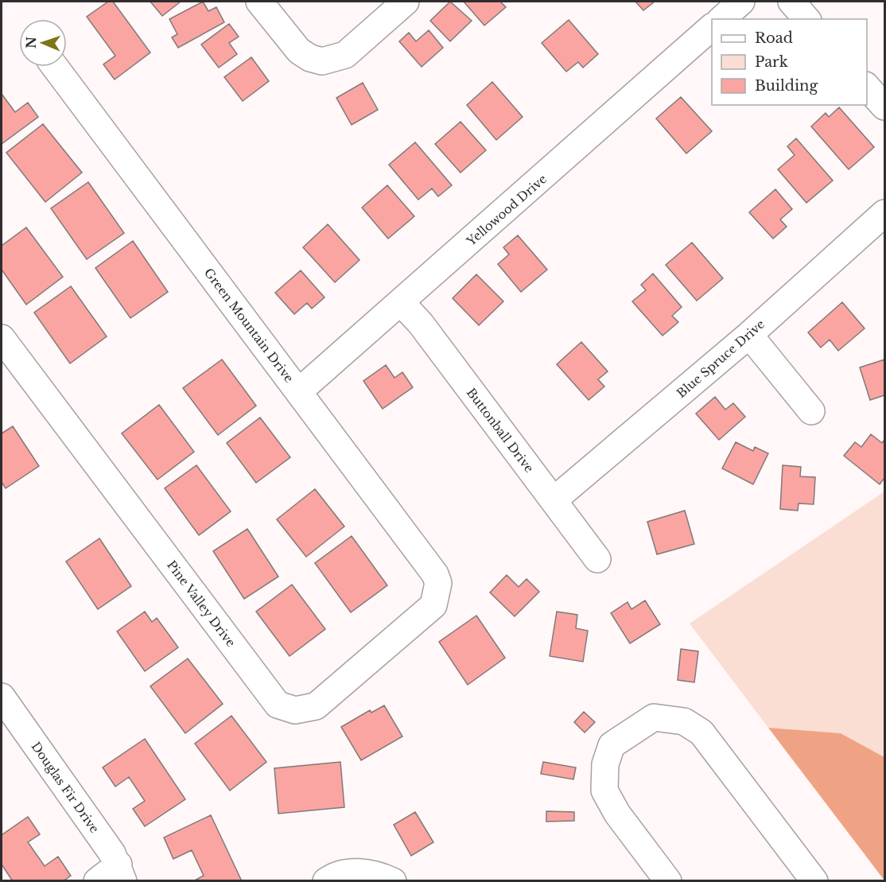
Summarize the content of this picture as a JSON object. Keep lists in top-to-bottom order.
{
  "streets": {
    "street": [
      "Yellowood Drive",
      "Green Mountain Drive",
      "Blue Spruce Drive",
      "Buttonball Drive",
      "Pine Valley Drive",
      "Douglas Fir Drive"
    ]
  },
  "crossings": [
    ["Yellowood Drive", "Green Mountain Drive"],
    ["Yellowood Drive", "Buttonball Drive"],
    ["Green Mountain Drive", "Pine Valley Drive"],
    ["Blue Spruce Drive", "Buttonball Drive"]
  ],
  "legend": ["Road", "Park", "Building"],
  "north": "left"
}
